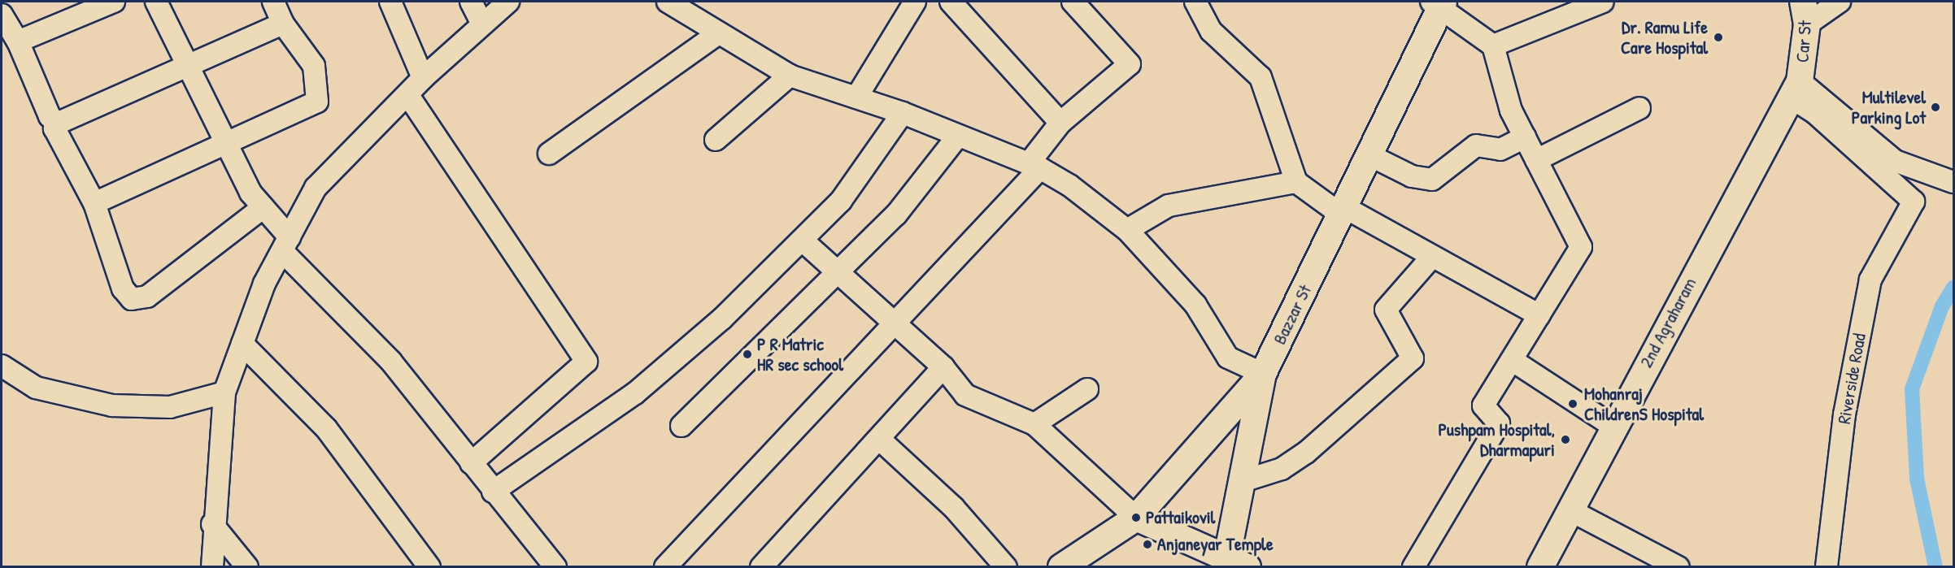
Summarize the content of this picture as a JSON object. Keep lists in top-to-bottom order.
{
  "streets": {
    "main road": ["Car St", "Bazzar St", "2nd Agraharam"],
    "street": ["Riverside Road"]
  },
  "crossings": [
    ["Car St", "2nd Agraharam"],
    ["Car St", "Riverside Road"],
    ["2nd Agraharam", "Riverside Road"]
  ],
  "places": [
    "Dr. Ramu Life Care Hospital",
    "Multilevel Parking Lot",
    "P R Matric HR sec school",
    "Mohanraj ChildrenS Hospital",
    "Pushpam Hospital, Dharmapuri",
    "Pattaikovil",
    "Anjaneyar Temple"
  ]
}
